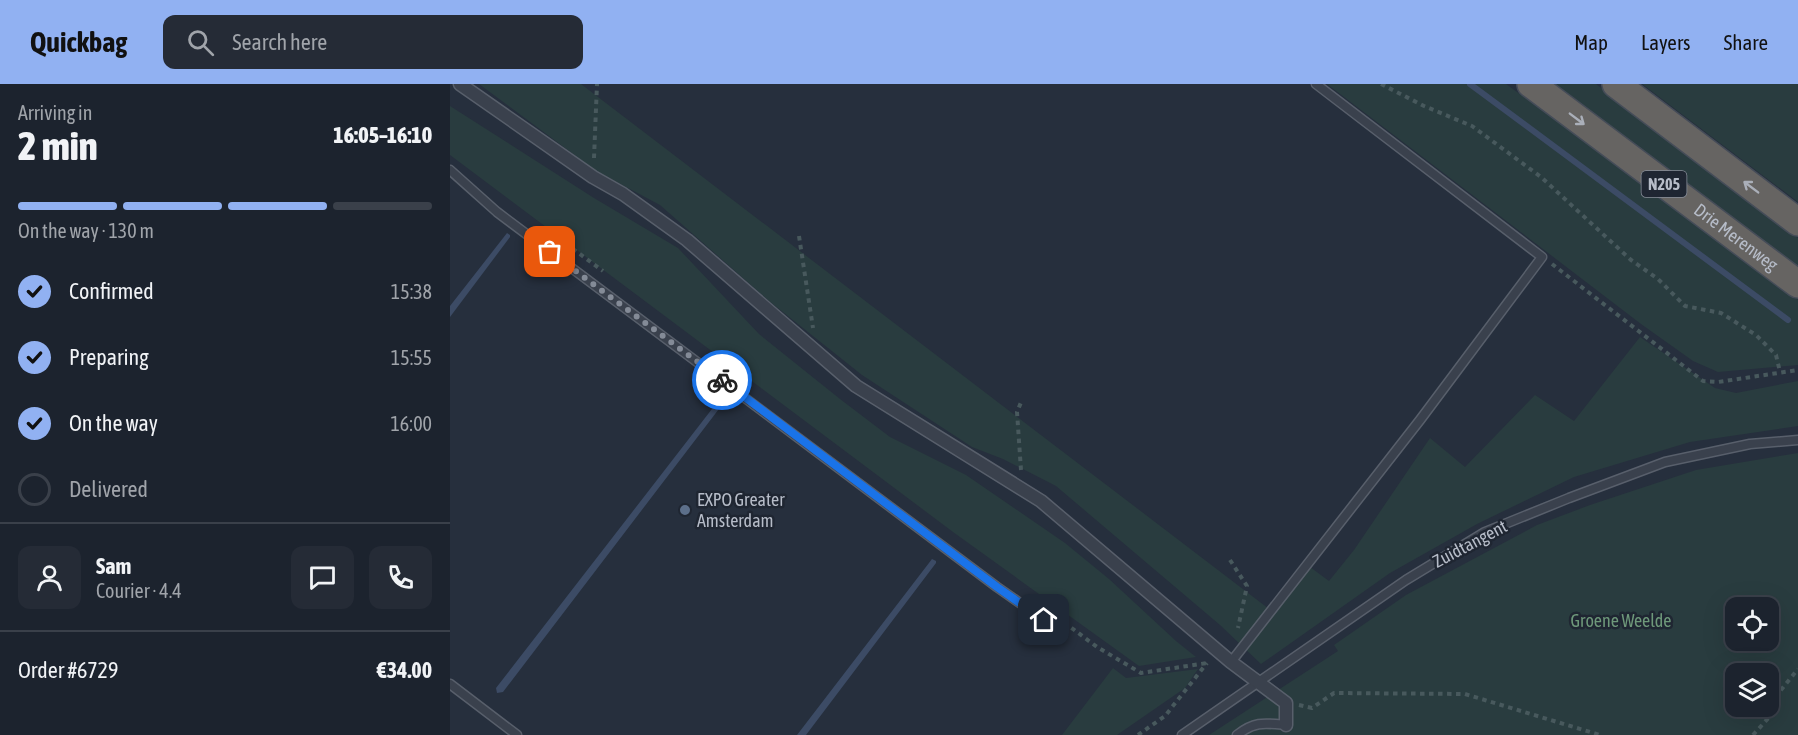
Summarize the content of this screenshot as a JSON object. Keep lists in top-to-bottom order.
{
  "streets": {
    "highway": ["N205", "Drie Merenweg"],
    "lane": ["Zuidtangent"]
  },
  "parks": ["Groene Weelde"],
  "places": ["EXPO Greater Amsterdam"],
  "page": {
    "header": "Quickbag",
    "search": "Search here",
    "nav": ["Map", "Layers", "Share"],
    "heading": ["2 min", "Arriving in", "16:05–16:10"],
    "panel": [
      "Sam",
      "Courier · 4.4",
      "Order #6729",
      "€34.00"
    ],
    "bar": "On the way · 130 m",
    "list": [
      ["Confirmed", "15:38"],
      ["Preparing", "15:55"],
      ["On the way", "16:00"],
      "Delivered"
    ]
  }
}
